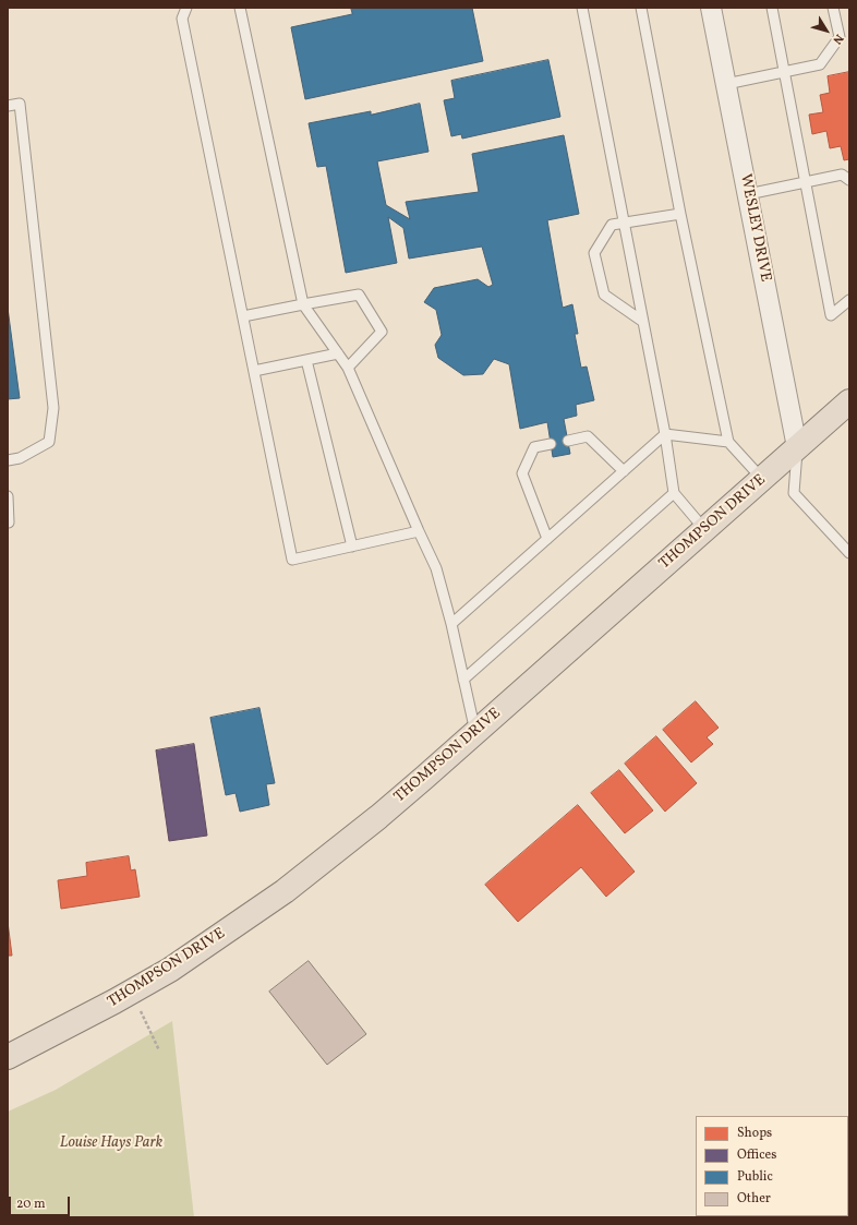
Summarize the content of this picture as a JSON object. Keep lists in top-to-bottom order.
{
  "streets": {
    "main road": ["THOMPSON DRIVE"],
    "street": ["WESLEY DRIVE"]
  },
  "crossings": [
    ["WESLEY DRIVE", "THOMPSON DRIVE"]
  ],
  "parks": ["Louise Hays Park"],
  "legend": [
    "Shops",
    "Offices",
    "Public",
    "Other"
  ],
  "scale_bar": "20 m",
  "north": "bottom right"
}
